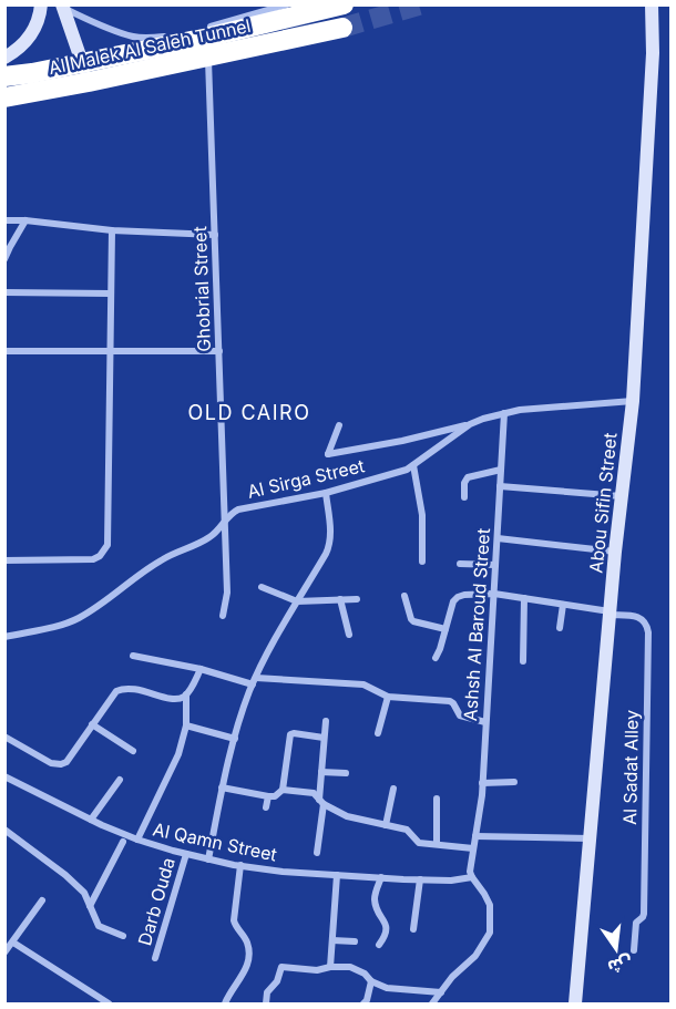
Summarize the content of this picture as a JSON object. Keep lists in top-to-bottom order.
{
  "streets": {
    "highway": ["Al Malek Al Saleh Tunnel"],
    "street": [
      "Ghobrial Street",
      "Al Sirga Street",
      "Abou Sifin Street",
      "Ashsh Al Baroud Street",
      "Al Sadat Alley",
      "Al Qamn Street",
      "Darb Ouda"
    ]
  },
  "crossings": [
    ["Al Malek Al Saleh Tunnel", "Ghobrial Street"],
    ["Ghobrial Street", "Al Sirga Street"],
    ["Al Sirga Street", "Abou Sifin Street"],
    ["Al Sirga Street", "Ashsh Al Baroud Street"],
    ["Abou Sifin Street", "Al Sadat Alley"],
    ["Ashsh Al Baroud Street", "Al Qamn Street"],
    ["Al Qamn Street", "Darb Ouda"]
  ],
  "districts": ["OLD CAIRO"],
  "north": "bottom"
}
